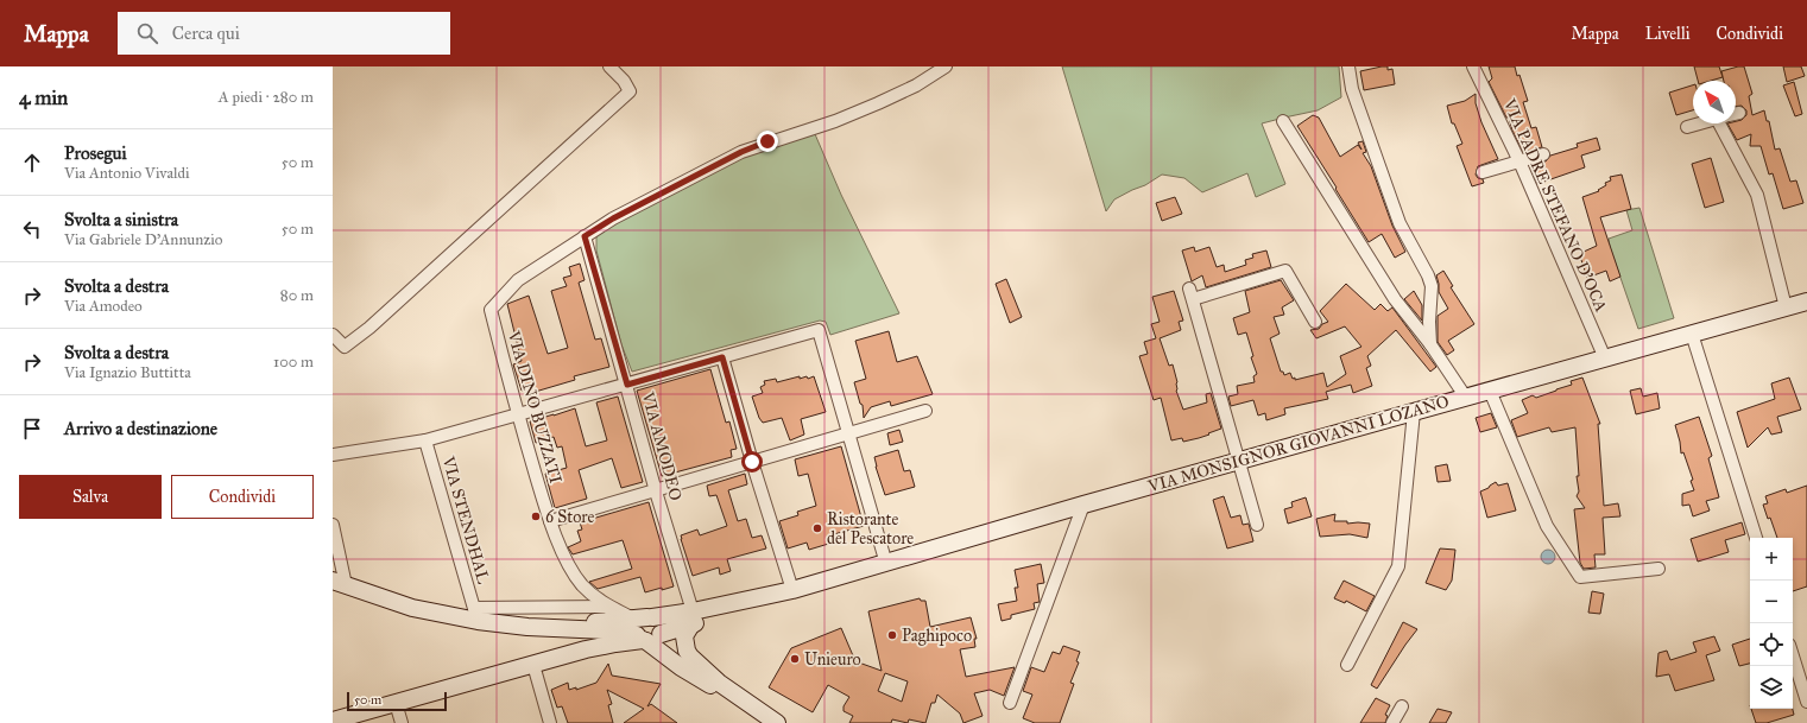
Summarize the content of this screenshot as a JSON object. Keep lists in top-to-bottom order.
{
  "streets": {
    "main road": ["VIA MONSIGNOR GIOVANNI LOZANO"],
    "street": [
      "VIA PADRE STEFANO D'OCA",
      "VIA DINO BUZZATI",
      "VIA AMODEO",
      "VIA STENDHAL"
    ]
  },
  "crossings": [
    ["VIA PADRE STEFANO D'OCA", "VIA MONSIGNOR GIOVANNI LOZANO"],
    ["VIA DINO BUZZATI", "VIA MONSIGNOR GIOVANNI LOZANO"],
    ["VIA DINO BUZZATI", "VIA AMODEO"],
    ["VIA MONSIGNOR GIOVANNI LOZANO", "VIA AMODEO"]
  ],
  "places": [
    "6 Store",
    "Ristorante del Pescatore",
    "Paghipoco",
    "Unieuro"
  ],
  "scale_bar": "50 m",
  "north": "top left",
  "page": {
    "header": "Mappa",
    "search": "Cerca qui",
    "nav": ["Mappa", "Livelli", "Condividi"],
    "heading": ["4 min", "A piedi · 280 m"],
    "list": [
      ["Prosegui", "Via Antonio Vivaldi", "50 m"],
      ["Svolta a sinistra", "Via Gabriele D'Annunzio", "50 m"],
      ["Svolta a destra", "Via Amodeo", "80 m"],
      ["Svolta a destra", "Via Ignazio Buttitta", "100 m"],
      "Arrivo a destinazione"
    ],
    "buttons": ["Salva", "Condividi"],
    "map_buttons": ["+", "−"],
    "scale": "50 m"
  }
}
